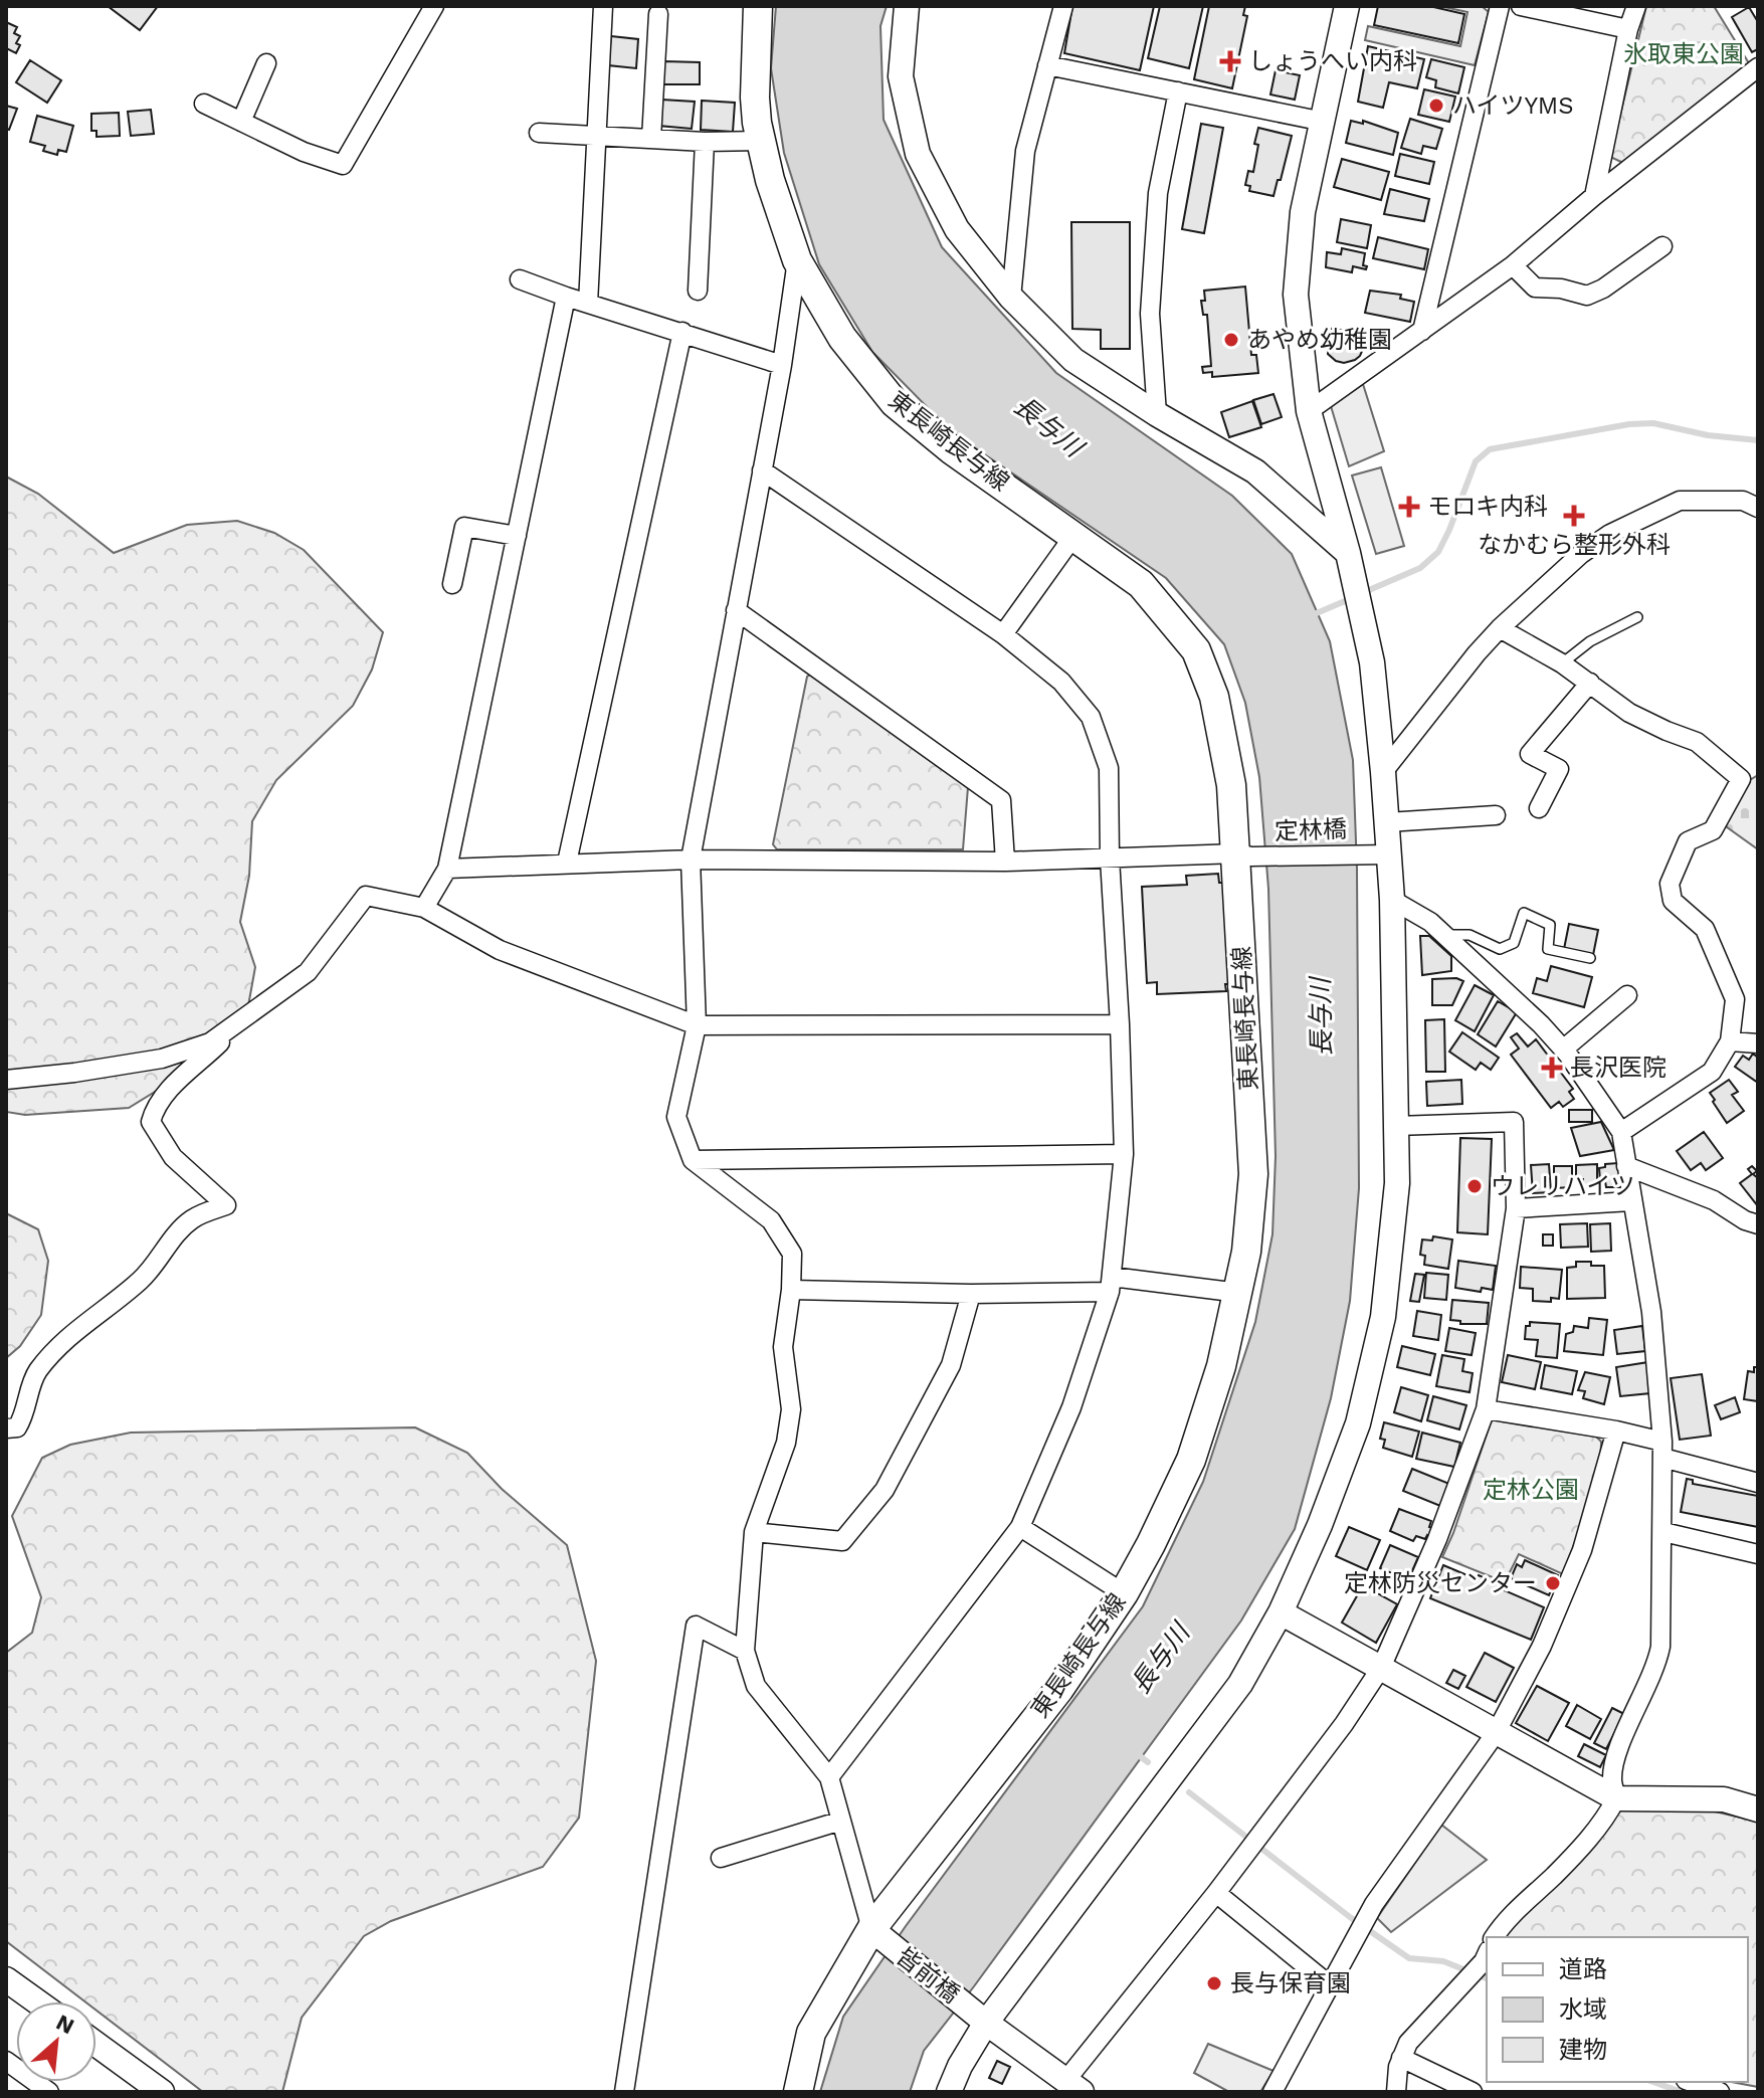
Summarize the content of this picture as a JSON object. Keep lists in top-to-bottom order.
{
  "streets": {
    "main road": ["東長崎長与線"],
    "street": ["定林橋", "皆前橋"]
  },
  "crossings": [
    ["東長崎長与線", "定林橋"],
    ["東長崎長与線", "皆前橋"]
  ],
  "water": ["長与川"],
  "parks": ["氷取東公園", "定林公園"],
  "places": {
    "health": [
      "しょうへい内科",
      "モロキ内科",
      "なかむら整形外科",
      "長沢医院"
    ],
    "other": [
      "ハイツYMS",
      "あやめ幼稚園",
      "ウレリハイツ",
      "定林防災センター",
      "長与保育園"
    ]
  },
  "legend": ["道路", "水域", "建物"],
  "north": "top right"
}
